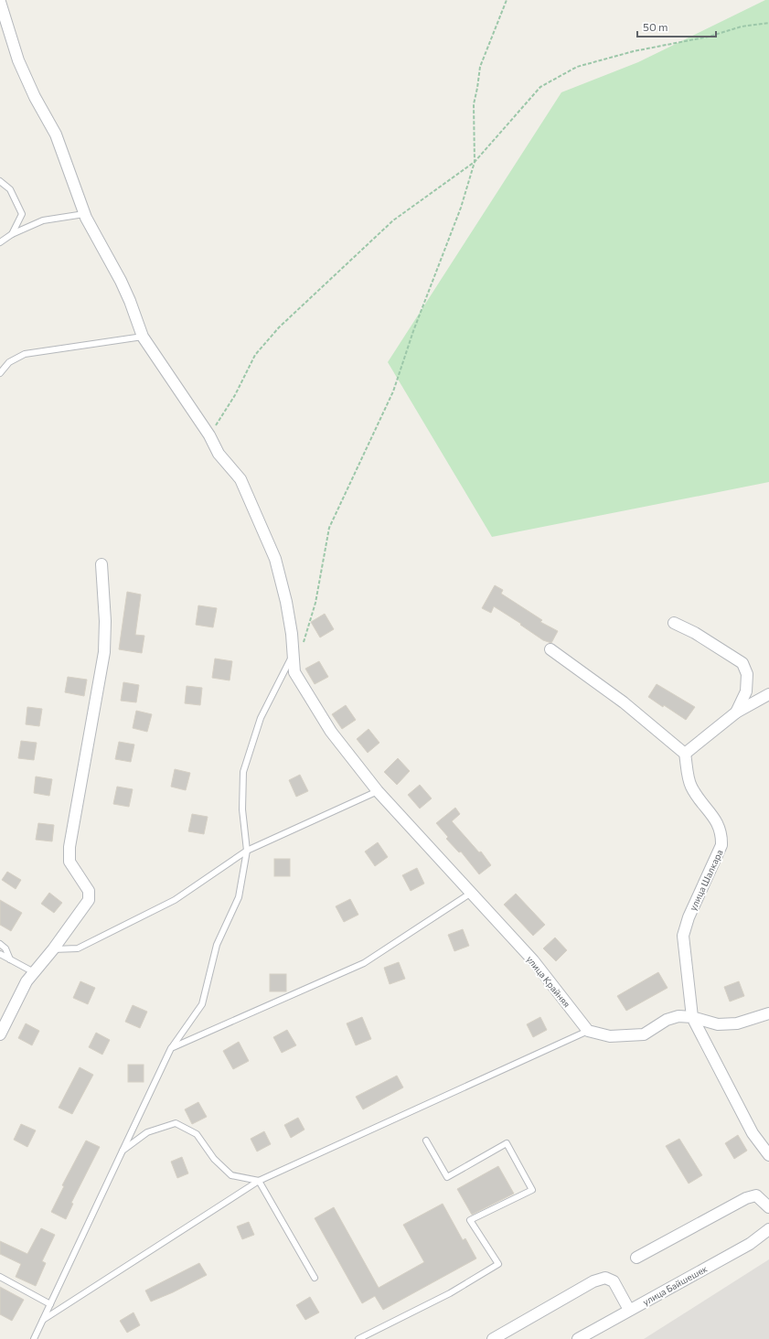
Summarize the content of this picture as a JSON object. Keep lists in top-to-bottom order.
{
  "streets": {
    "street": ["улица Шалкара", "улица Крайняя", "улица Байшешек"]
  },
  "scale_bar": "50 m"
}
